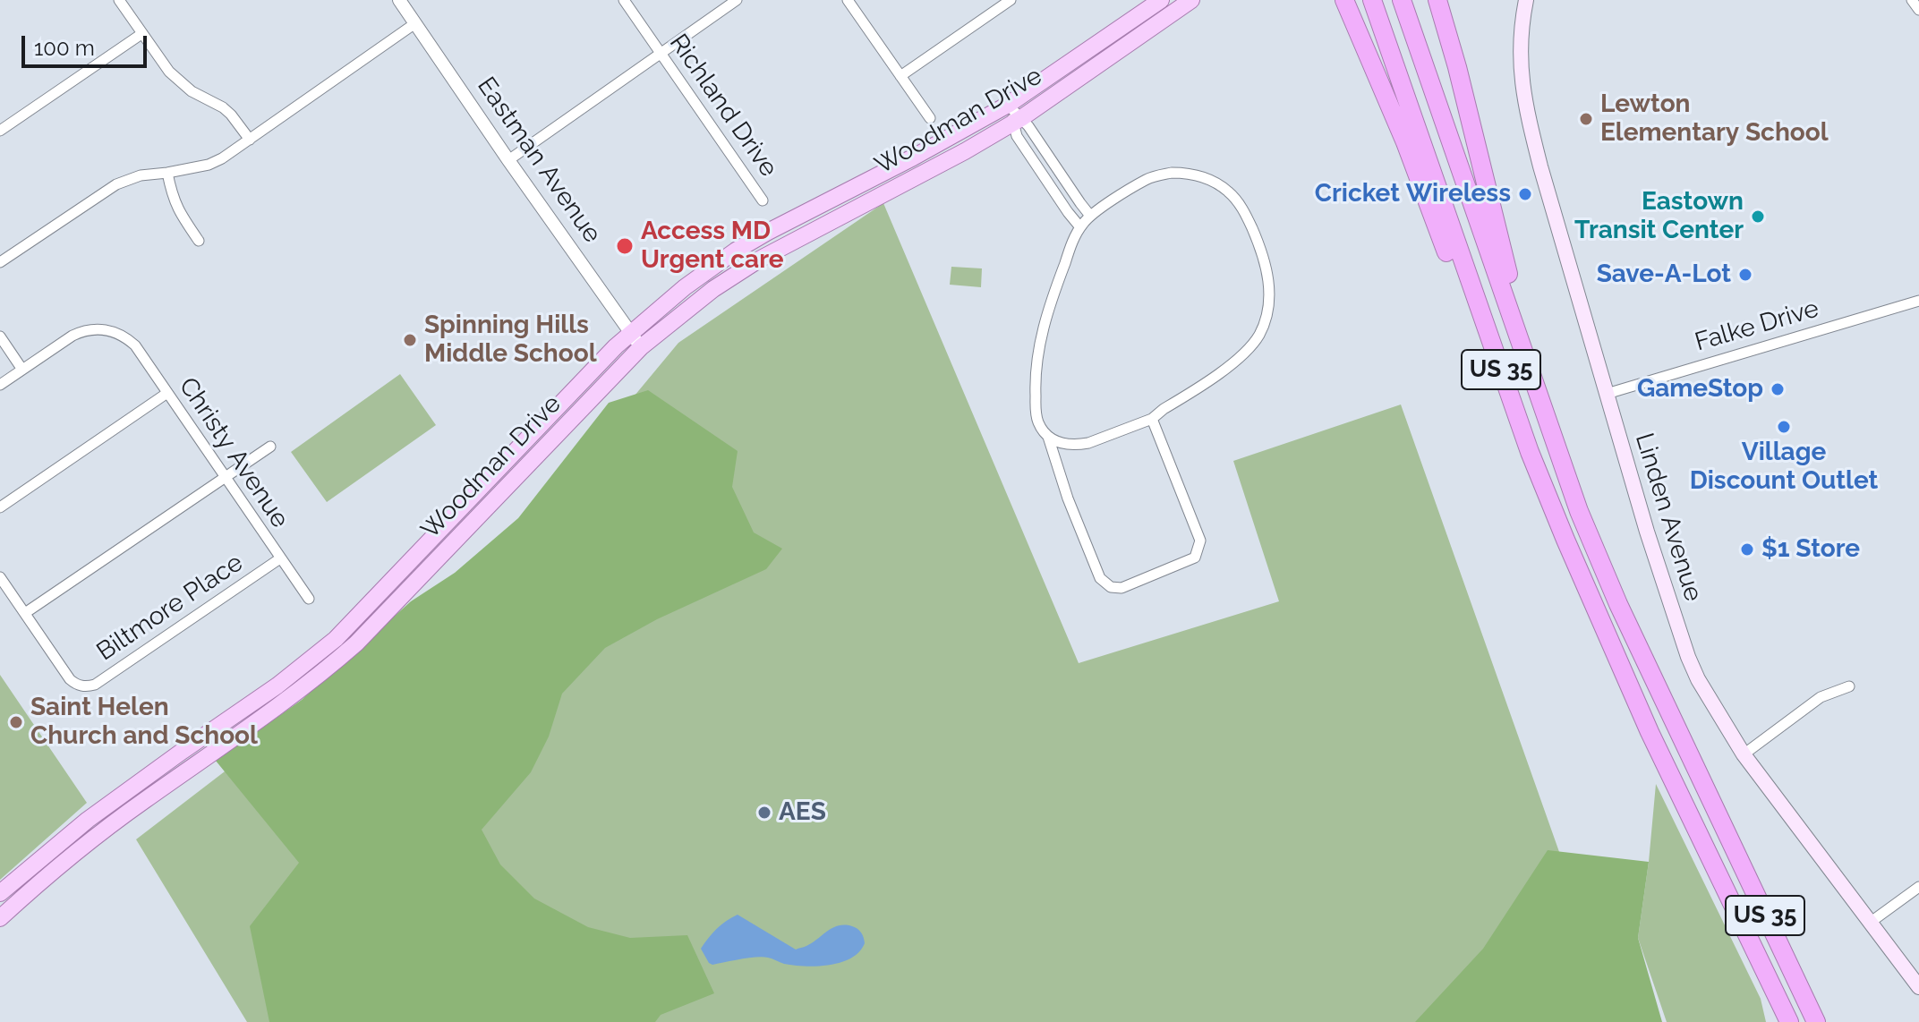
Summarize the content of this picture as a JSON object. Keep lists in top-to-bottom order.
{
  "streets": {
    "highway": ["US 35"],
    "main road": ["Woodman Drive", "Linden Avenue"],
    "street": [
      "Richland Drive",
      "Eastman Avenue",
      "Falke Drive",
      "Christy Avenue",
      "Biltmore Place"
    ]
  },
  "crossings": [
    ["Woodman Drive", "Eastman Avenue"],
    ["Falke Drive", "Linden Avenue"],
    ["Christy Avenue", "Biltmore Place"]
  ],
  "places": [
    "Lewton Elementary School",
    "Cricket Wireless",
    "Eastown Transit Center",
    "Access MD Urgent care",
    "Save-A-Lot",
    "Spinning Hills Middle School",
    "GameStop",
    "Village Discount Outlet",
    "$1 Store",
    "Saint Helen Church and School",
    "AES"
  ],
  "scale_bar": "100 m"
}
